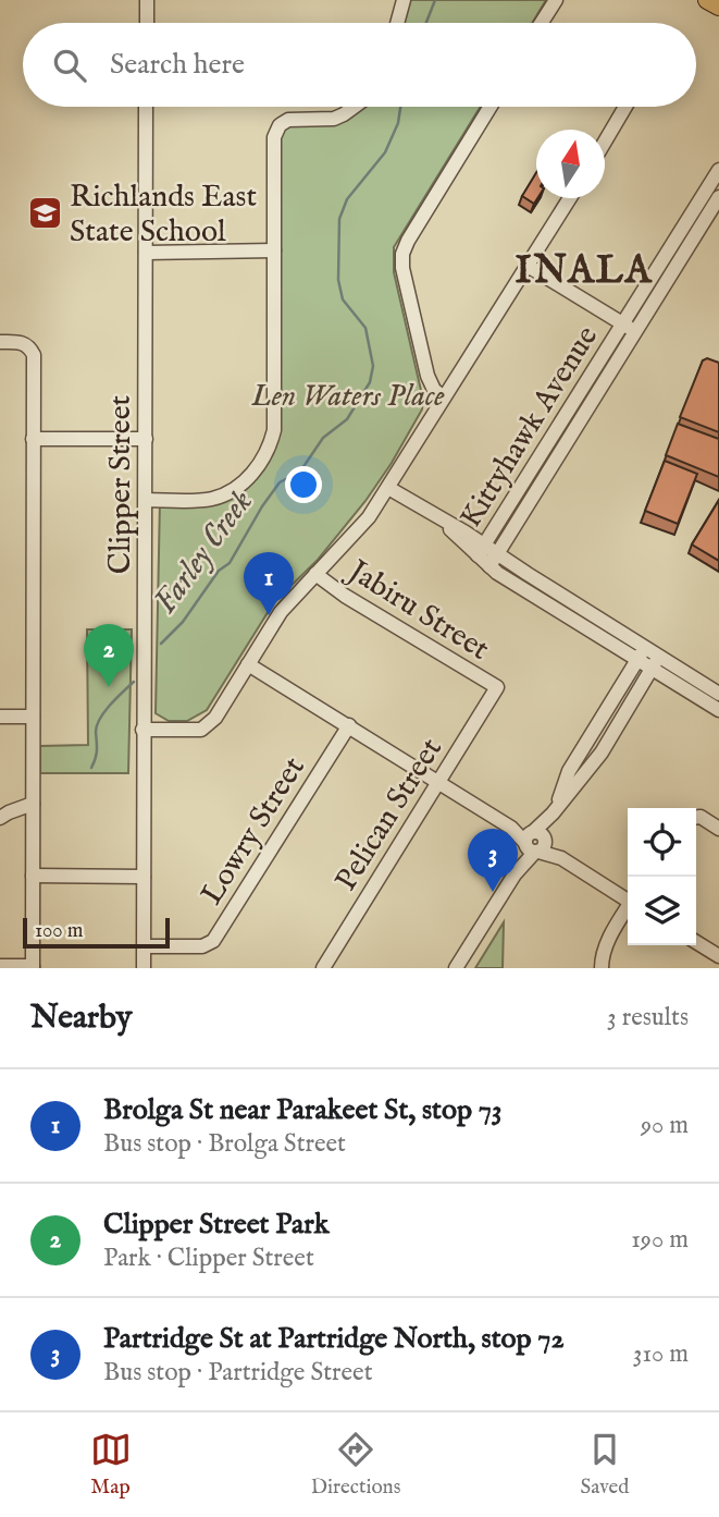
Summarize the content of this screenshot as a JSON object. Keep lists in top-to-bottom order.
{
  "streets": {
    "street": [
      "Kittyhawk Avenue",
      "Clipper Street",
      "Jabiru Street",
      "Pelican Street",
      "Lowry Street"
    ]
  },
  "crossings": [
    ["Clipper Street", "Lowry Street"],
    ["Jabiru Street", "Pelican Street"]
  ],
  "districts": ["INALA"],
  "water": ["Farley Creek"],
  "parks": ["Len Waters Place"],
  "places": {
    "school or university": ["Richlands East State School"]
  },
  "scale_bar": "100 m",
  "north": "top",
  "page": {
    "search": "Search here",
    "pins": ["1", "2", "3"],
    "scale": "100 m",
    "heading": ["Nearby", "3 results"],
    "list": [
      {
        "mark": "1",
        "name": "Brolga St near Parakeet St, stop 73",
        "note": "Bus stop · Brolga Street",
        "value": "90 m"
      },
      {
        "mark": "2",
        "name": "Clipper Street Park",
        "note": "Park · Clipper Street",
        "value": "190 m"
      },
      {
        "mark": "3",
        "name": "Partridge St at Partridge North, stop 72",
        "note": "Bus stop · Partridge Street",
        "value": "310 m"
      }
    ],
    "nav": ["Map", "Directions", "Saved"]
  }
}
